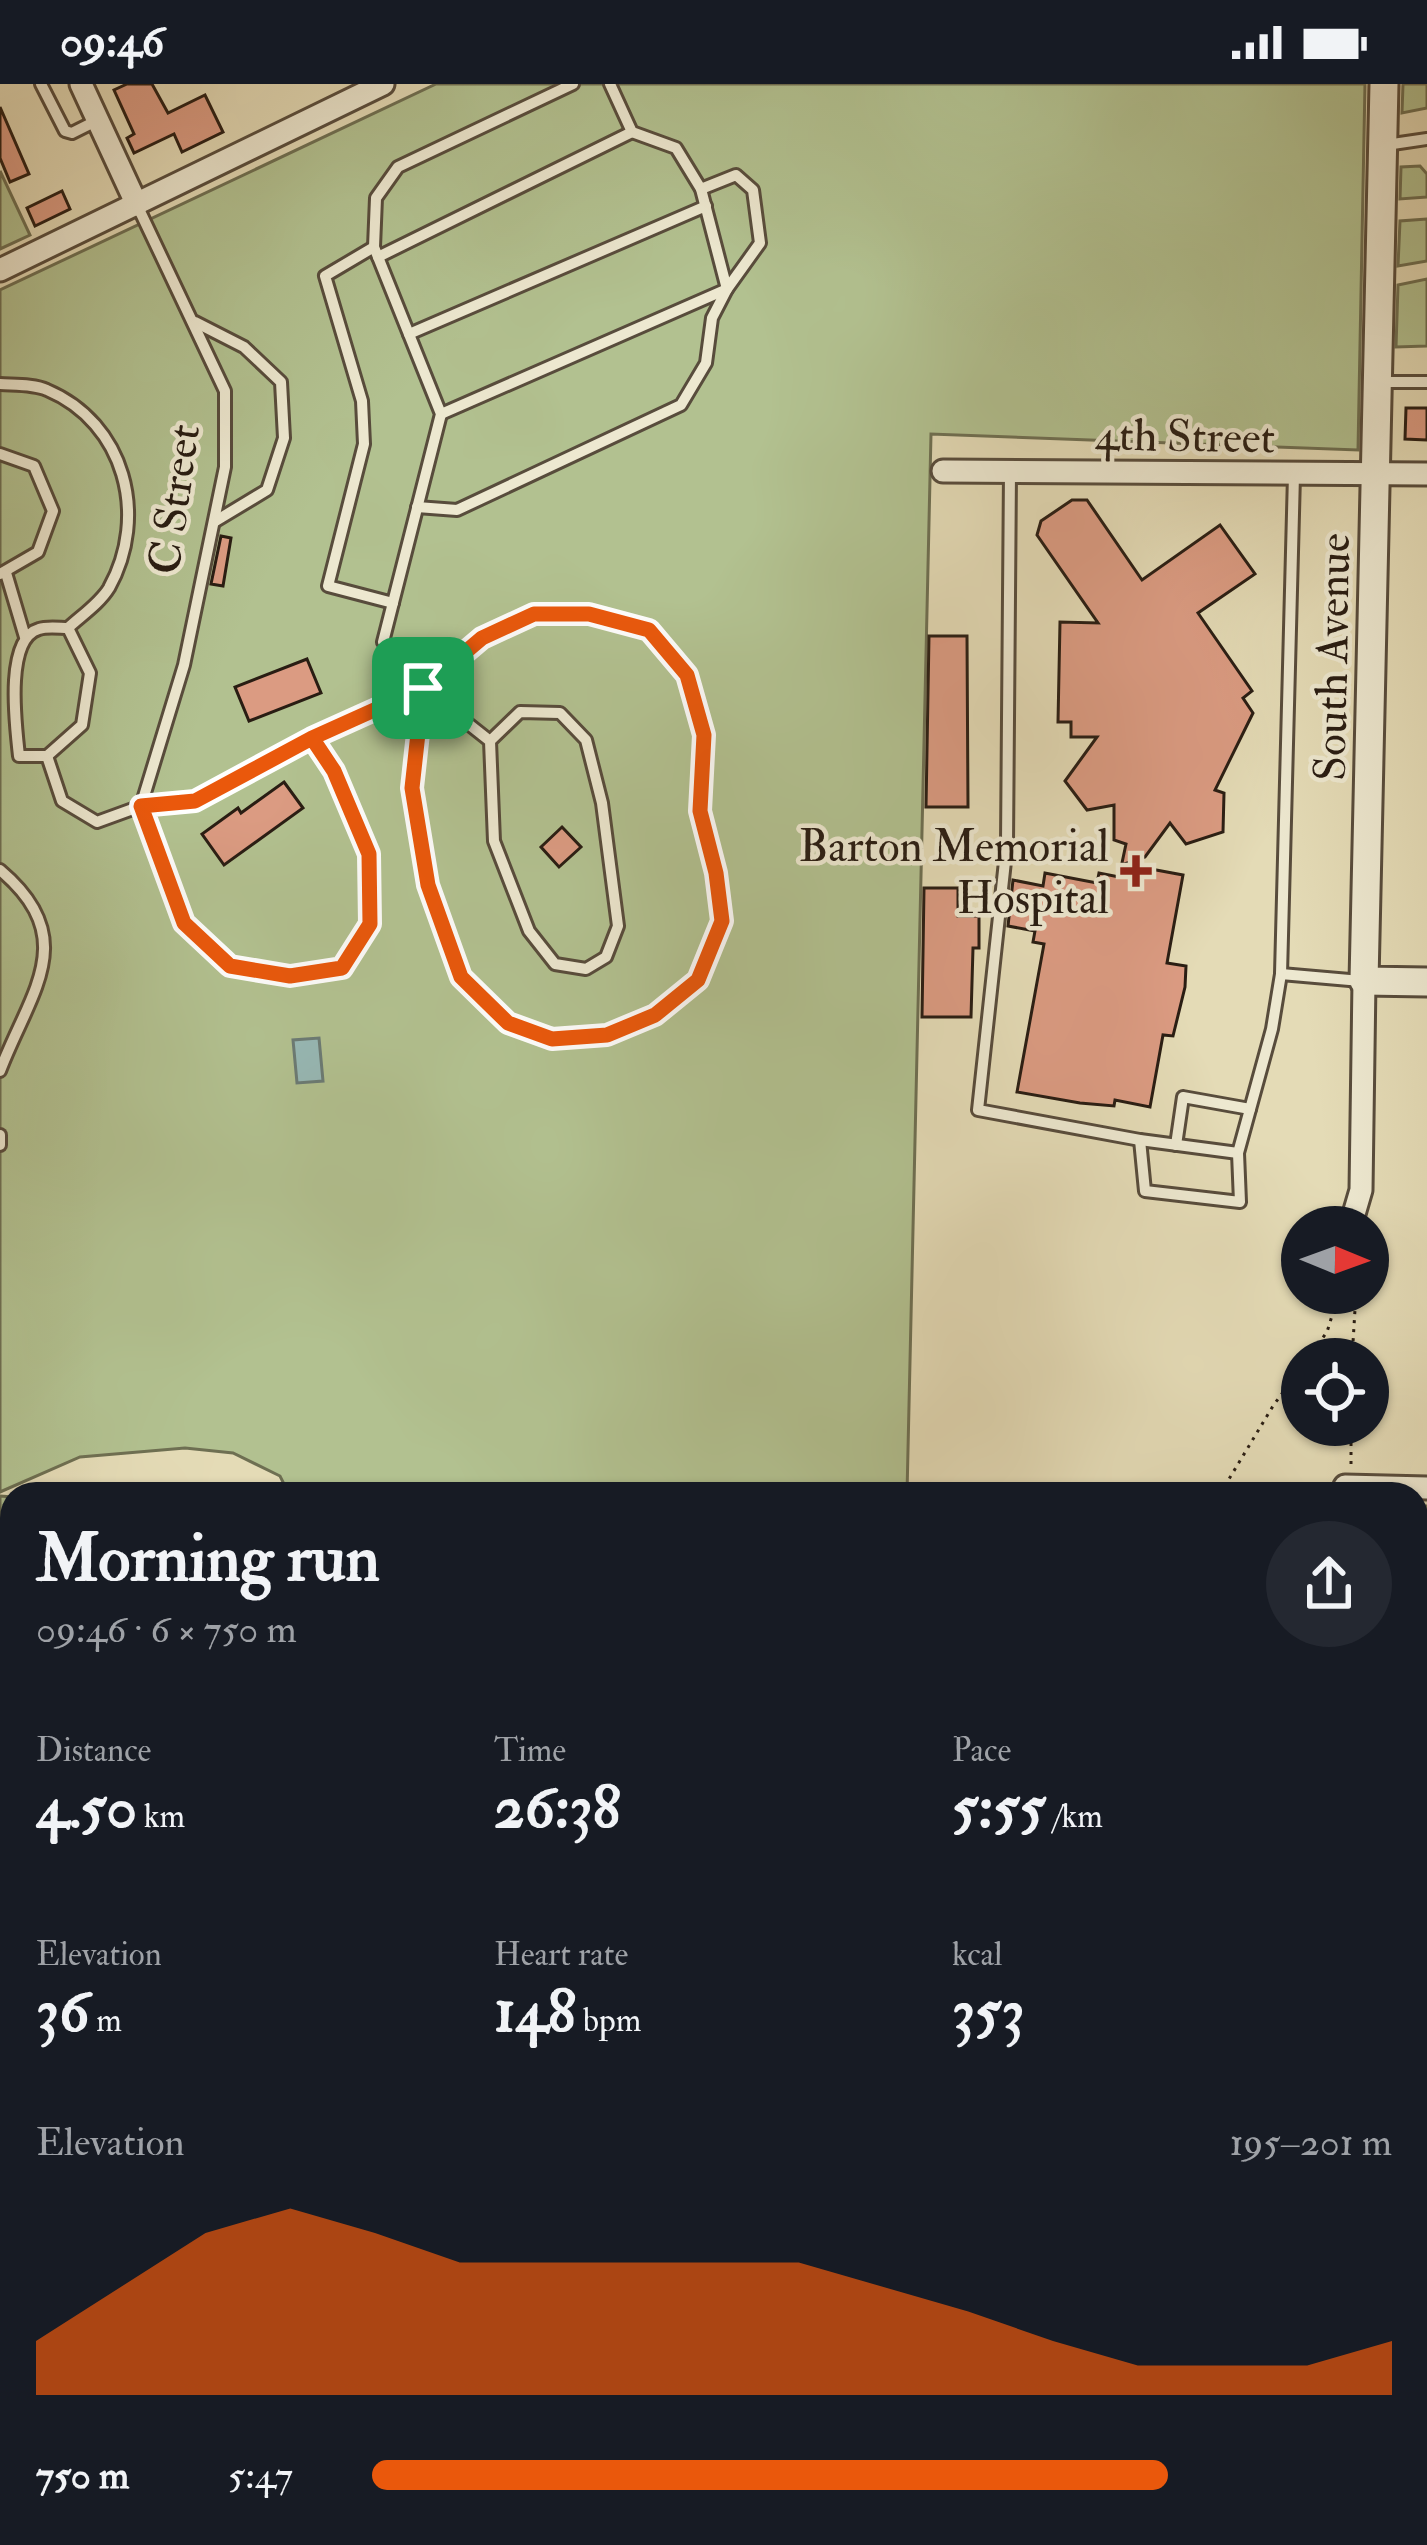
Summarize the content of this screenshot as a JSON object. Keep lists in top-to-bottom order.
{
  "streets": {
    "street": ["4th Street", "C Street", "South Avenue"]
  },
  "crossings": [
    ["4th Street", "South Avenue"]
  ],
  "places": {
    "health": ["Barton Memorial Hospital"]
  },
  "north": "right",
  "page": {
    "status": "09:46",
    "heading": ["Morning run", "09:46 · 6 × 750 m"],
    "stats": [
      ["Distance", "4.50 km"],
      ["Time", "26:38"],
      ["Pace", "5:55 /km"],
      ["Elevation", "36 m"],
      ["Heart rate", "148 bpm"],
      ["kcal", "353"]
    ],
    "chart": ["Elevation", "195–201 m"],
    "list": [
      {
        "name": "750 m",
        "note": "5:47"
      }
    ]
  }
}
